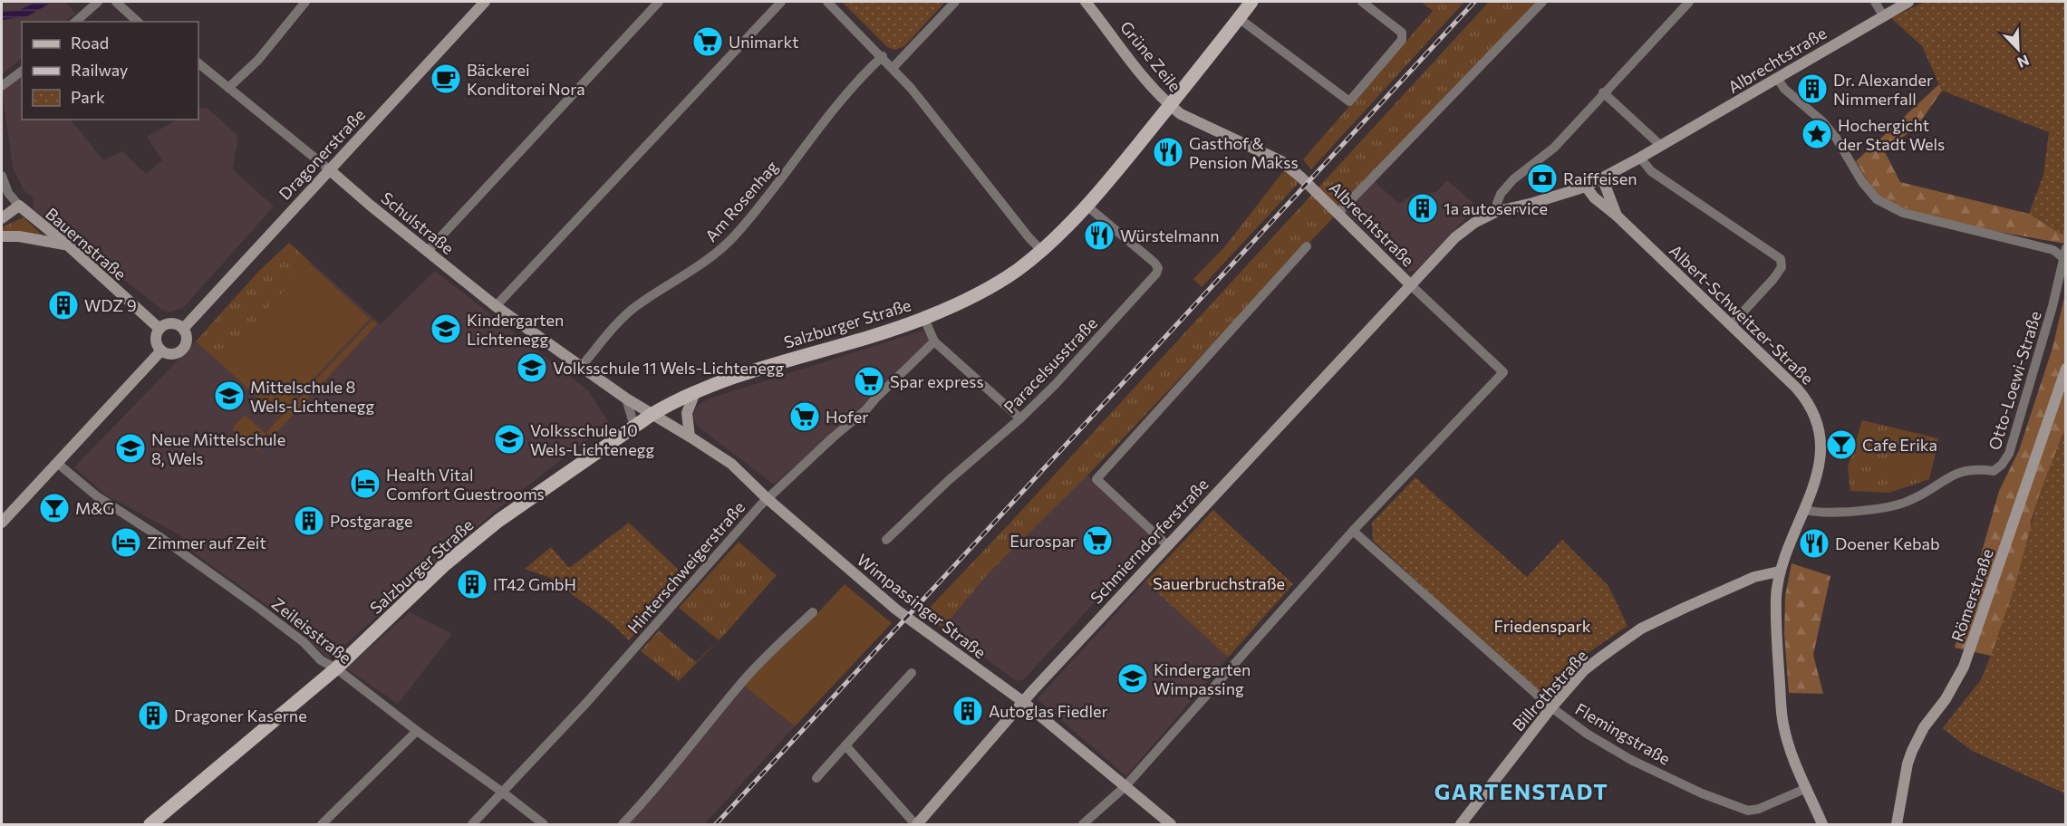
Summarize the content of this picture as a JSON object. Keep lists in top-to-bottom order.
{
  "streets": {
    "main road": ["Salzburger Straße"],
    "street": [
      "Grüne Zeile",
      "Albrechtstraße",
      "Dragonerstraße",
      "Am Rosenhag",
      "Schulstraße",
      "Bauernstraße",
      "Albert-Schweitzer-Straße",
      "Paracelsusstraße",
      "Otto-Loewi-Straße",
      "Schmierndorferstraße",
      "Hinterschweigerstraße",
      "Römerstraße",
      "Wimpassinger Straße",
      "Zeileisstraße",
      "Billrothstraße",
      "Flemingstraße"
    ]
  },
  "crossings": [
    ["Grüne Zeile", "Albrechtstraße"],
    ["Grüne Zeile", "Salzburger Straße"],
    ["Albrechtstraße", "Albert-Schweitzer-Straße"],
    ["Albrechtstraße", "Salzburger Straße"],
    ["Albrechtstraße", "Otto-Loewi-Straße"],
    ["Albrechtstraße", "Schmierndorferstraße"],
    ["Dragonerstraße", "Schulstraße"],
    ["Dragonerstraße", "Bauernstraße"],
    ["Am Rosenhag", "Schulstraße"],
    ["Schulstraße", "Salzburger Straße"],
    ["Schulstraße", "Wimpassinger Straße"],
    ["Albert-Schweitzer-Straße", "Otto-Loewi-Straße"],
    ["Albert-Schweitzer-Straße", "Billrothstraße"],
    ["Albert-Schweitzer-Straße", "Flemingstraße"],
    ["Salzburger Straße", "Paracelsusstraße"],
    ["Salzburger Straße", "Wimpassinger Straße"],
    ["Salzburger Straße", "Zeileisstraße"],
    ["Schmierndorferstraße", "Wimpassinger Straße"],
    ["Hinterschweigerstraße", "Wimpassinger Straße"],
    ["Hinterschweigerstraße", "Zeileisstraße"],
    ["Billrothstraße", "Flemingstraße"]
  ],
  "districts": ["GARTENSTADT"],
  "parks": ["Sauerbruchstraße", "Friedenspark"],
  "places": {
    "supermarket": [
      "Unimarkt",
      "Spar express",
      "Hofer",
      "Eurospar"
    ],
    "cafe": ["Bäckerei Konditorei Nora"],
    "building": [
      "Dr. Alexander Nimmerfall",
      "1a autoservice",
      "WDZ 9",
      "Postgarage",
      "IT42 GmbH",
      "Autoglas Fiedler",
      "Dragoner Kaserne"
    ],
    "place": ["Hochergicht der Stadt Wels"],
    "restaurant": ["Gasthof & Pension Makss", "Würstelmann", "Doener Kebab"],
    "bank": ["Raiffeisen"],
    "school or university": [
      "Kindergarten Lichtenegg",
      "Volksschule 11 Wels-Lichtenegg",
      "Mittelschule 8 Wels-Lichtenegg",
      "Volksschule 10 Wels-Lichtenegg",
      "Neue Mittelschule 8, Wels",
      "Kindergarten Wimpassing"
    ],
    "bar": ["Cafe Erika", "M&G"],
    "hotel": ["Health Vital Comfort Guestrooms", "Zimmer auf Zeit"]
  },
  "legend": ["Road", "Railway", "Park"],
  "north": "bottom right"
}
